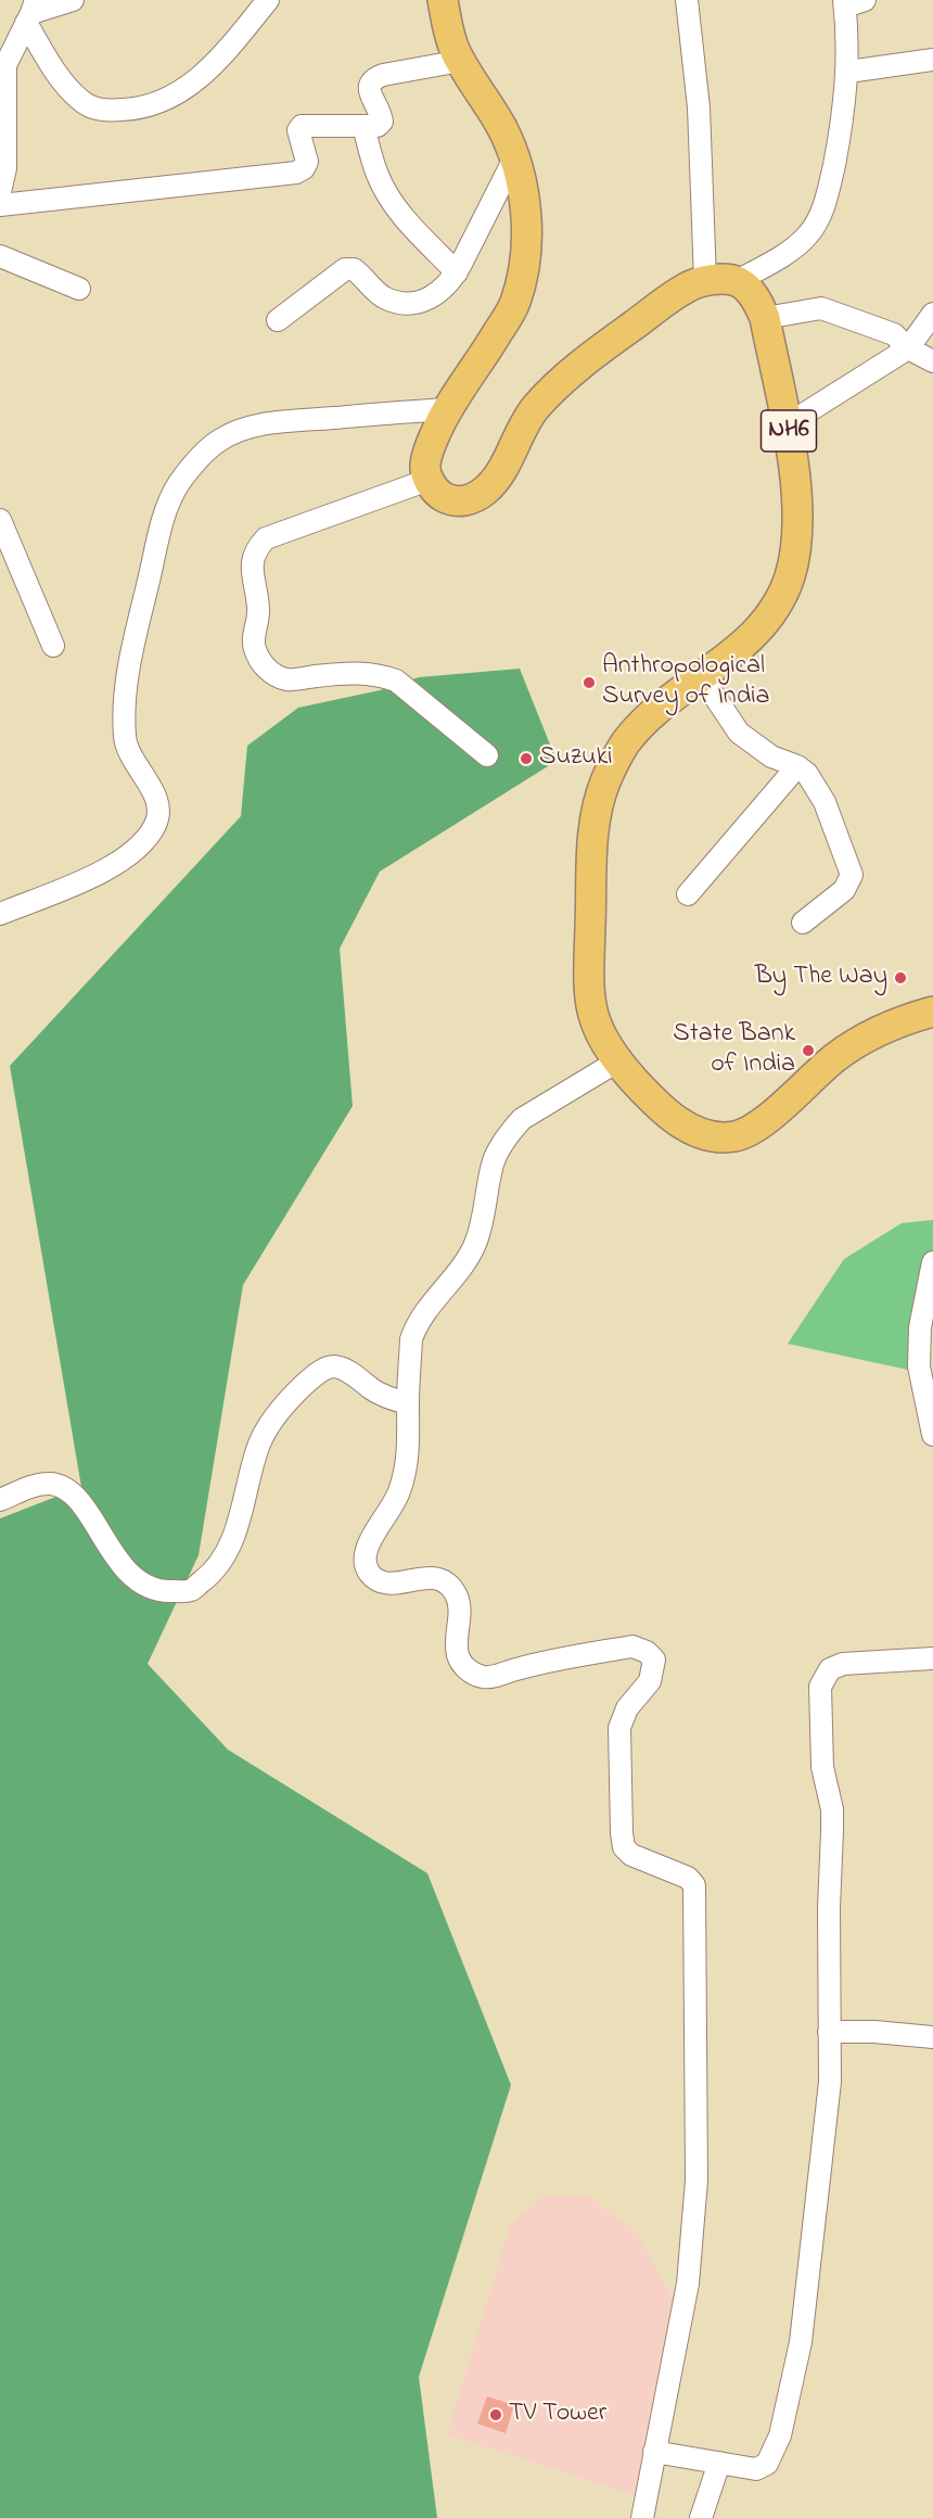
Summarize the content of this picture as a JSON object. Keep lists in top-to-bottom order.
{
  "streets": {
    "highway": ["NH6"]
  },
  "places": [
    "Anthropological Survey of India",
    "Suzuki",
    "By The Way",
    "State Bank of India",
    "TV Tower"
  ]
}
